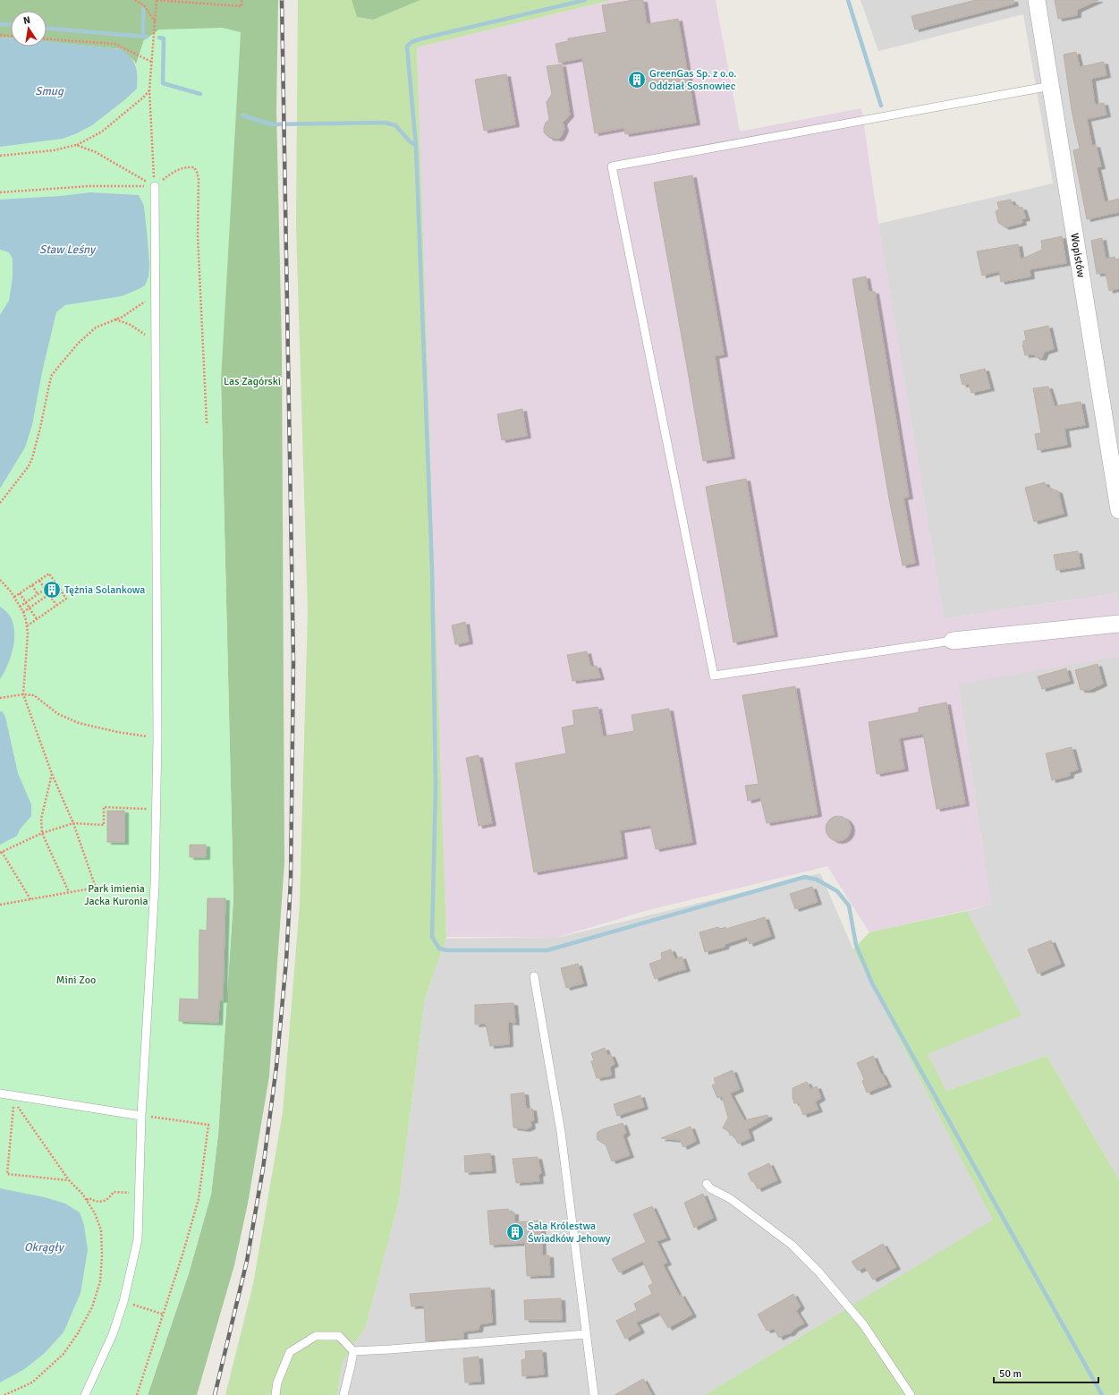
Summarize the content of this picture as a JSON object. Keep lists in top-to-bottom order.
{
  "streets": {
    "street": ["Wopistów"]
  },
  "water": ["Smug", "Staw Leśny", "Okrągły"],
  "parks": ["Las Zagórski", "Park imienia Jacka Kuronia", "Mini Zoo"],
  "places": {
    "building": ["GreenGas Sp. z o.o. Oddział Sosnowiec", "Tężnia Solankowa", "Sala Królestwa Świadków Jehowy"]
  },
  "scale_bar": "50 m",
  "north": "top"
}
